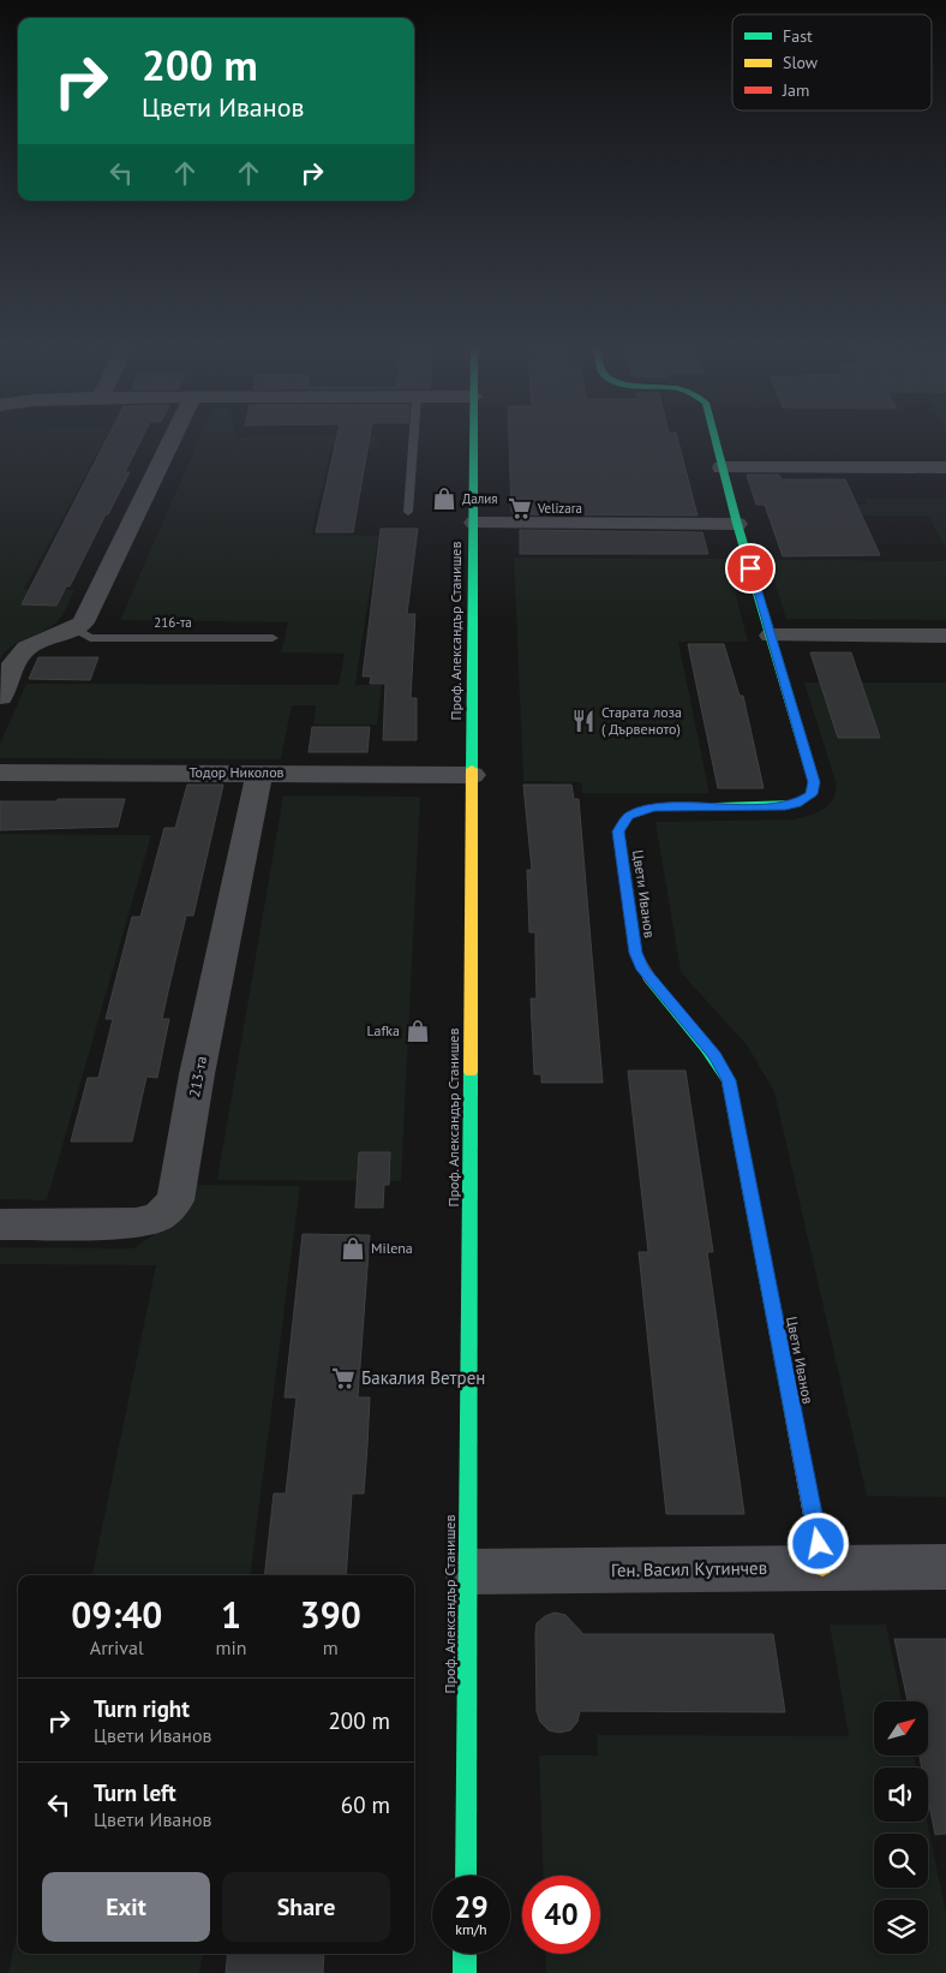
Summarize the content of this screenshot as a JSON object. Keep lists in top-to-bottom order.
{
  "streets": {
    "street": [
      "Проф. Александър Станишев",
      "Тодор Николов",
      "Цвети Иванов",
      "213-та",
      "Ген. Васил Кутинчев"
    ],
    "lane": ["216-та"]
  },
  "crossings": [
    ["Проф. Александър Станишев", "Тодор Николов"],
    ["Проф. Александър Станишев", "Ген. Васил Кутинчев"],
    ["Тодор Николов", "213-та"],
    ["Цвети Иванов", "Ген. Васил Кутинчев"]
  ],
  "places": {
    "shop": ["Далия", "Lafka", "Milena"],
    "supermarket": ["Velizara", "Бакалия Ветрен"],
    "restaurant": ["Старата лоза ( Дървеното)"]
  },
  "legend": ["Fast", "Slow", "Jam"],
  "north": "top right",
  "page": {
    "turn": ["200 m", "Цвети Иванов"],
    "eta": [
      "09:40",
      "Arrival",
      "1",
      "min",
      "390",
      "m"
    ],
    "list": [
      {
        "name": "Turn right",
        "note": "Цвети Иванов",
        "value": "200 m"
      },
      {
        "name": "Turn left",
        "note": "Цвети Иванов",
        "value": "60 m"
      }
    ],
    "buttons": ["Exit", "Share"],
    "speed": "29 km/h",
    "limit": "40"
  }
}
